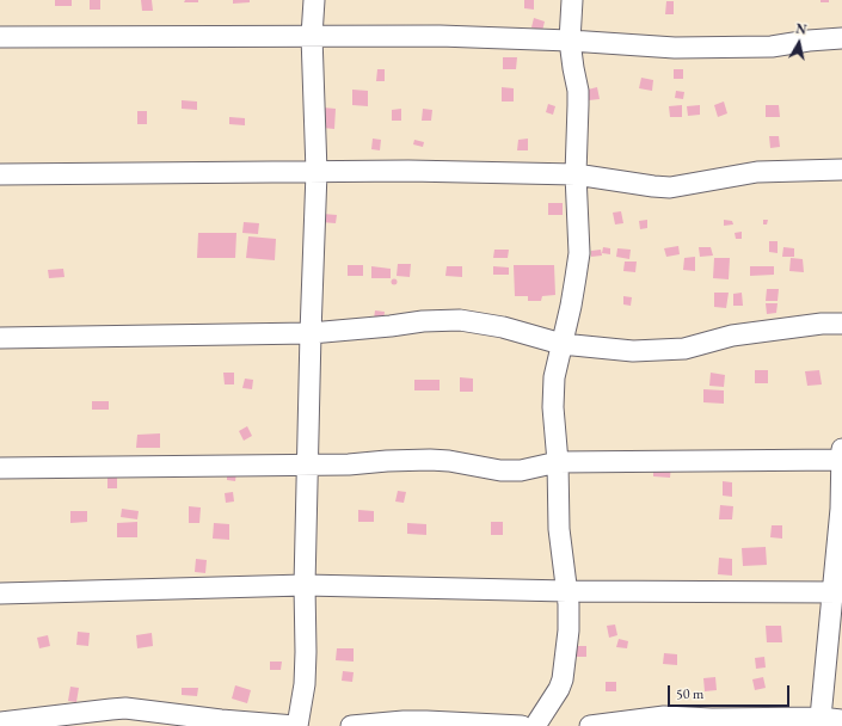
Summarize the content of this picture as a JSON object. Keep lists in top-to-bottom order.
{
  "scale_bar": "50 m",
  "north": "top"
}
